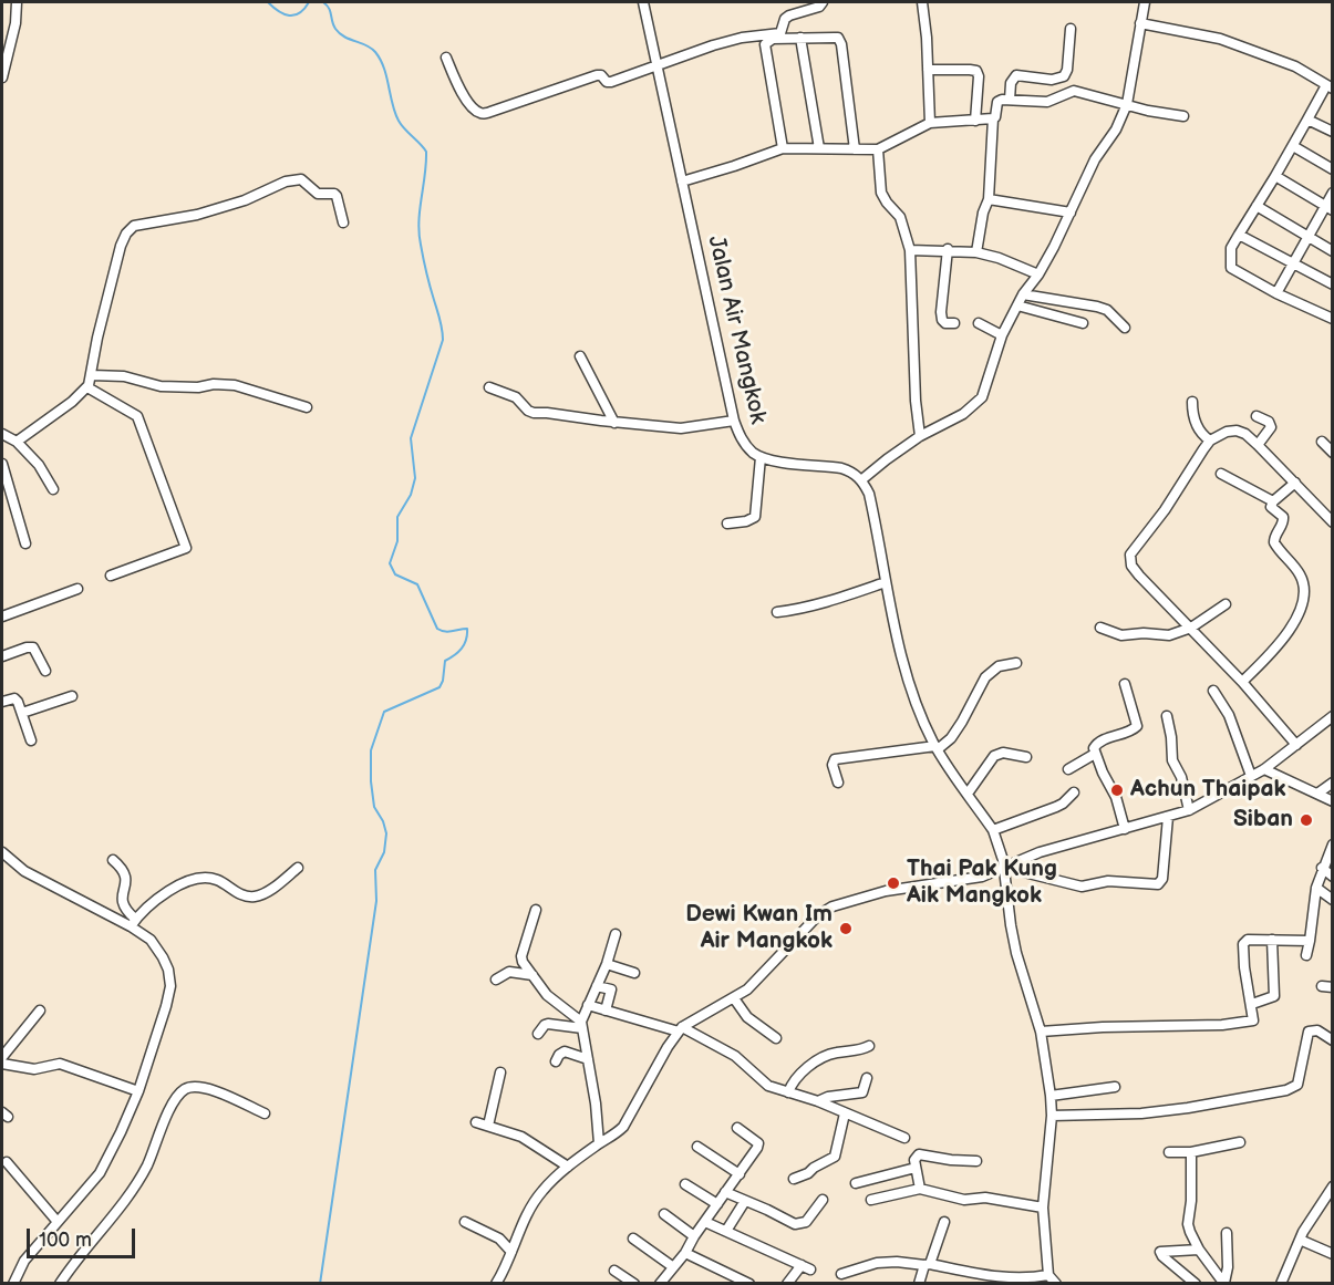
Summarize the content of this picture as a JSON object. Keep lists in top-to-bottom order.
{
  "streets": {
    "street": ["Jalan Air Mangkok"]
  },
  "places": [
    "Achun Thaipak",
    "Siban",
    "Thai Pak Kung Aik Mangkok",
    "Dewi Kwan Im Air Mangkok"
  ],
  "scale_bar": "100 m"
}
